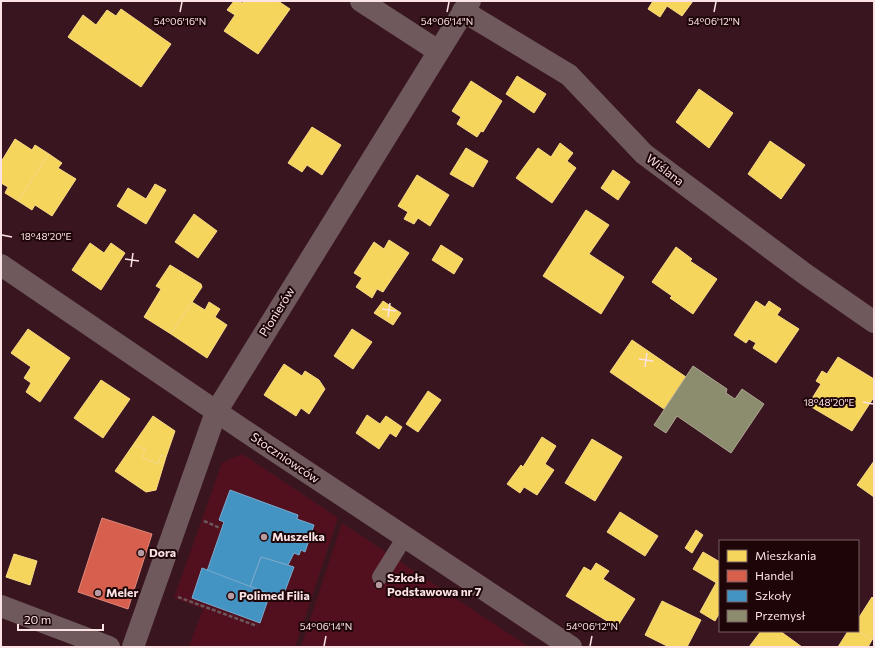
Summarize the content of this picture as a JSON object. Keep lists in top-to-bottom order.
{
  "streets": {
    "street": ["Wiślana", "Pionierów", "Stoczniowców"]
  },
  "crossings": [
    ["Wiślana", "Pionierów"],
    ["Pionierów", "Stoczniowców"]
  ],
  "places": [
    "Muszelka",
    "Dora",
    "Szkoła Podstawowa nr 7",
    "Meler",
    "Polimed Filia"
  ],
  "legend": [
    "Mieszkania",
    "Handel",
    "Szkoły",
    "Przemysł"
  ],
  "scale_bar": "20 m",
  "coordinates": [
    "54°06'16\"N",
    "54°06'14\"N",
    "54°06'12\"N",
    "18°48'20\"E"
  ]
}
